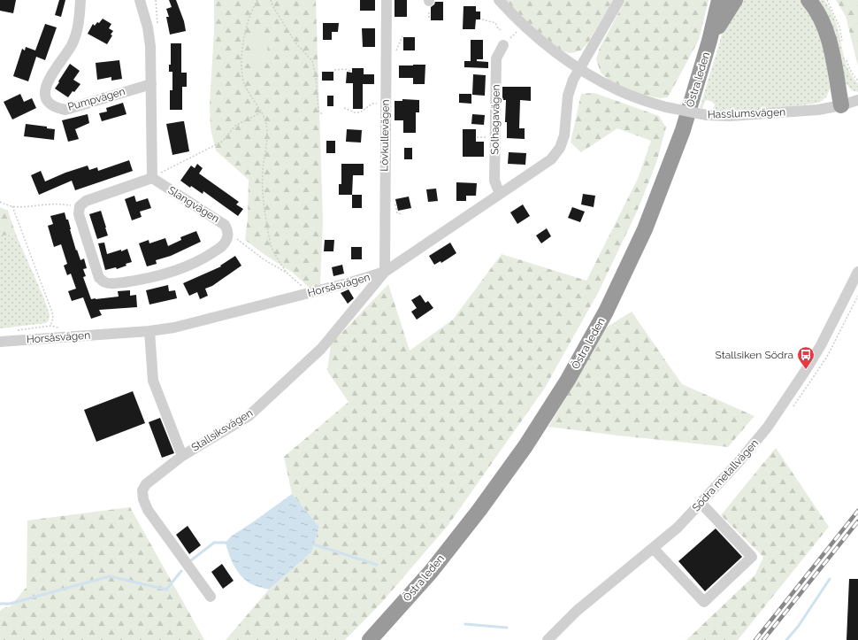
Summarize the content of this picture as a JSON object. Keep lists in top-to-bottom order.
{
  "streets": {
    "highway": ["Östra leden"],
    "street": [
      "Pumpvägen",
      "Hasslumsvägen",
      "Solhagavägen",
      "Lövkullevägen",
      "Slangvägen",
      "Horsåsvägen",
      "Stallsiksvägen",
      "Södra metallvägen"
    ]
  },
  "crossings": [
    ["Hasslumsvägen", "Horsåsvägen"],
    ["Solhagavägen", "Horsåsvägen"],
    ["Lövkullevägen", "Horsåsvägen"],
    ["Lövkullevägen", "Stallsiksvägen"],
    ["Horsåsvägen", "Stallsiksvägen"]
  ],
  "places": {
    "bus stop": ["Stallsiken Södra"]
  }
}
